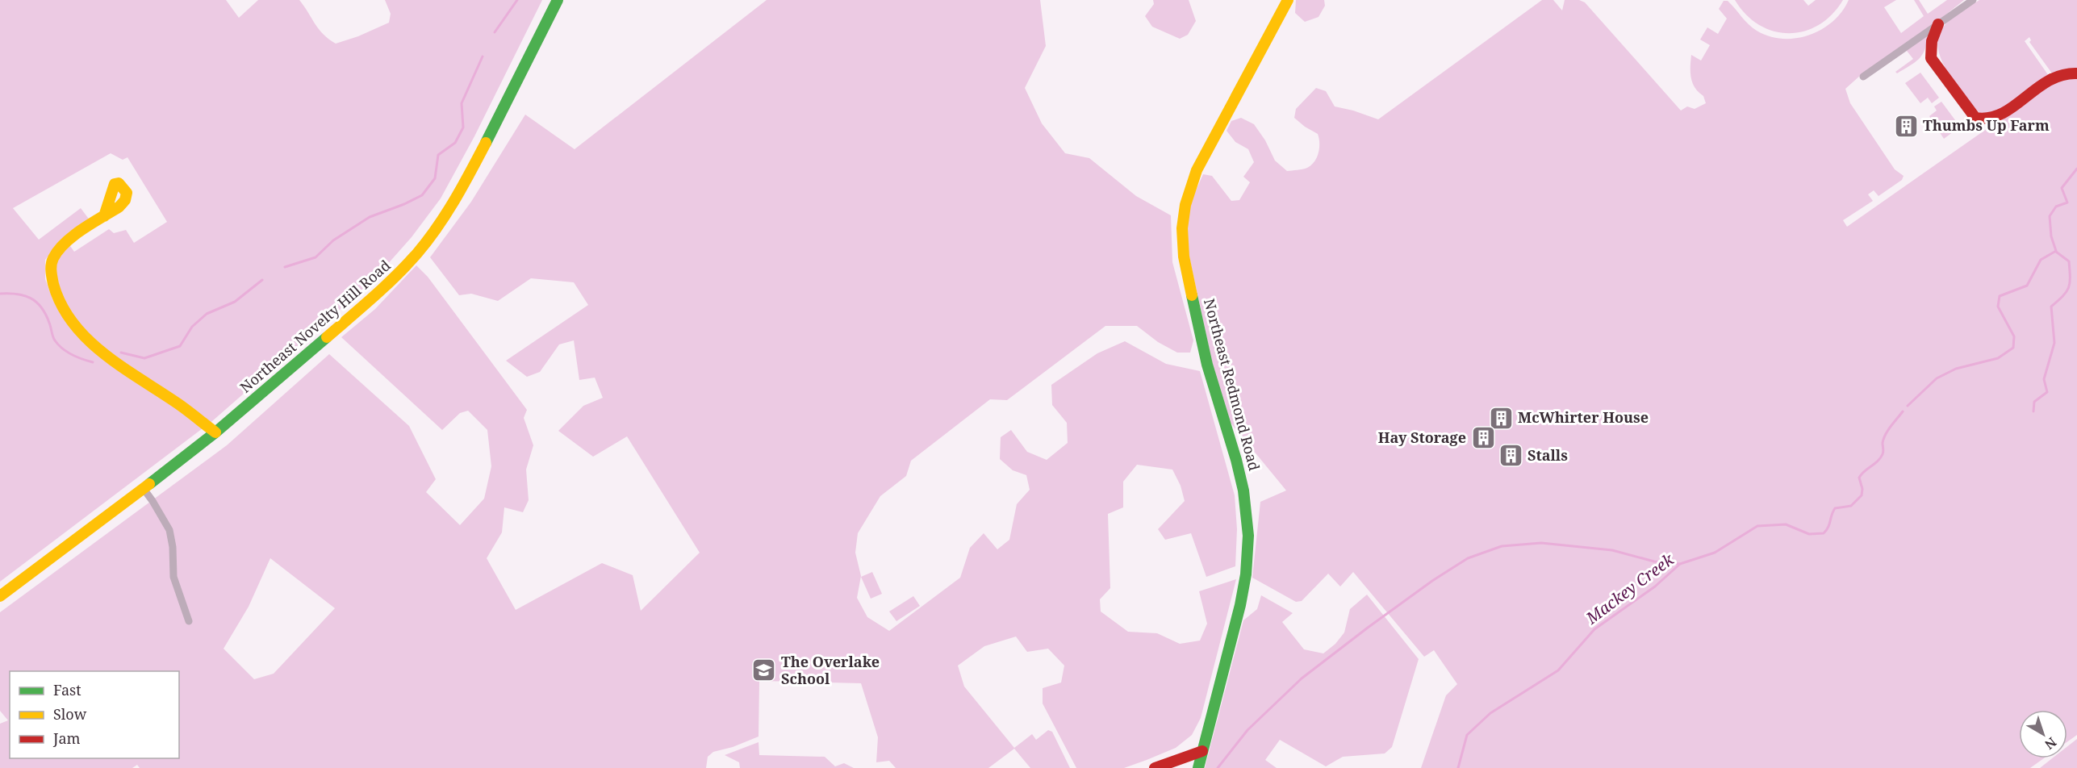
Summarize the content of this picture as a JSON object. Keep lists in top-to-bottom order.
{
  "streets": {
    "street": ["Northeast Novelty Hill Road", "Northeast Redmond Road"]
  },
  "water": ["Mackey Creek"],
  "places": {
    "building": [
      "Thumbs Up Farm",
      "McWhirter House",
      "Hay Storage",
      "Stalls"
    ],
    "school or university": ["The Overlake School"]
  },
  "legend": ["Fast", "Slow", "Jam"],
  "north": "bottom right"
}
